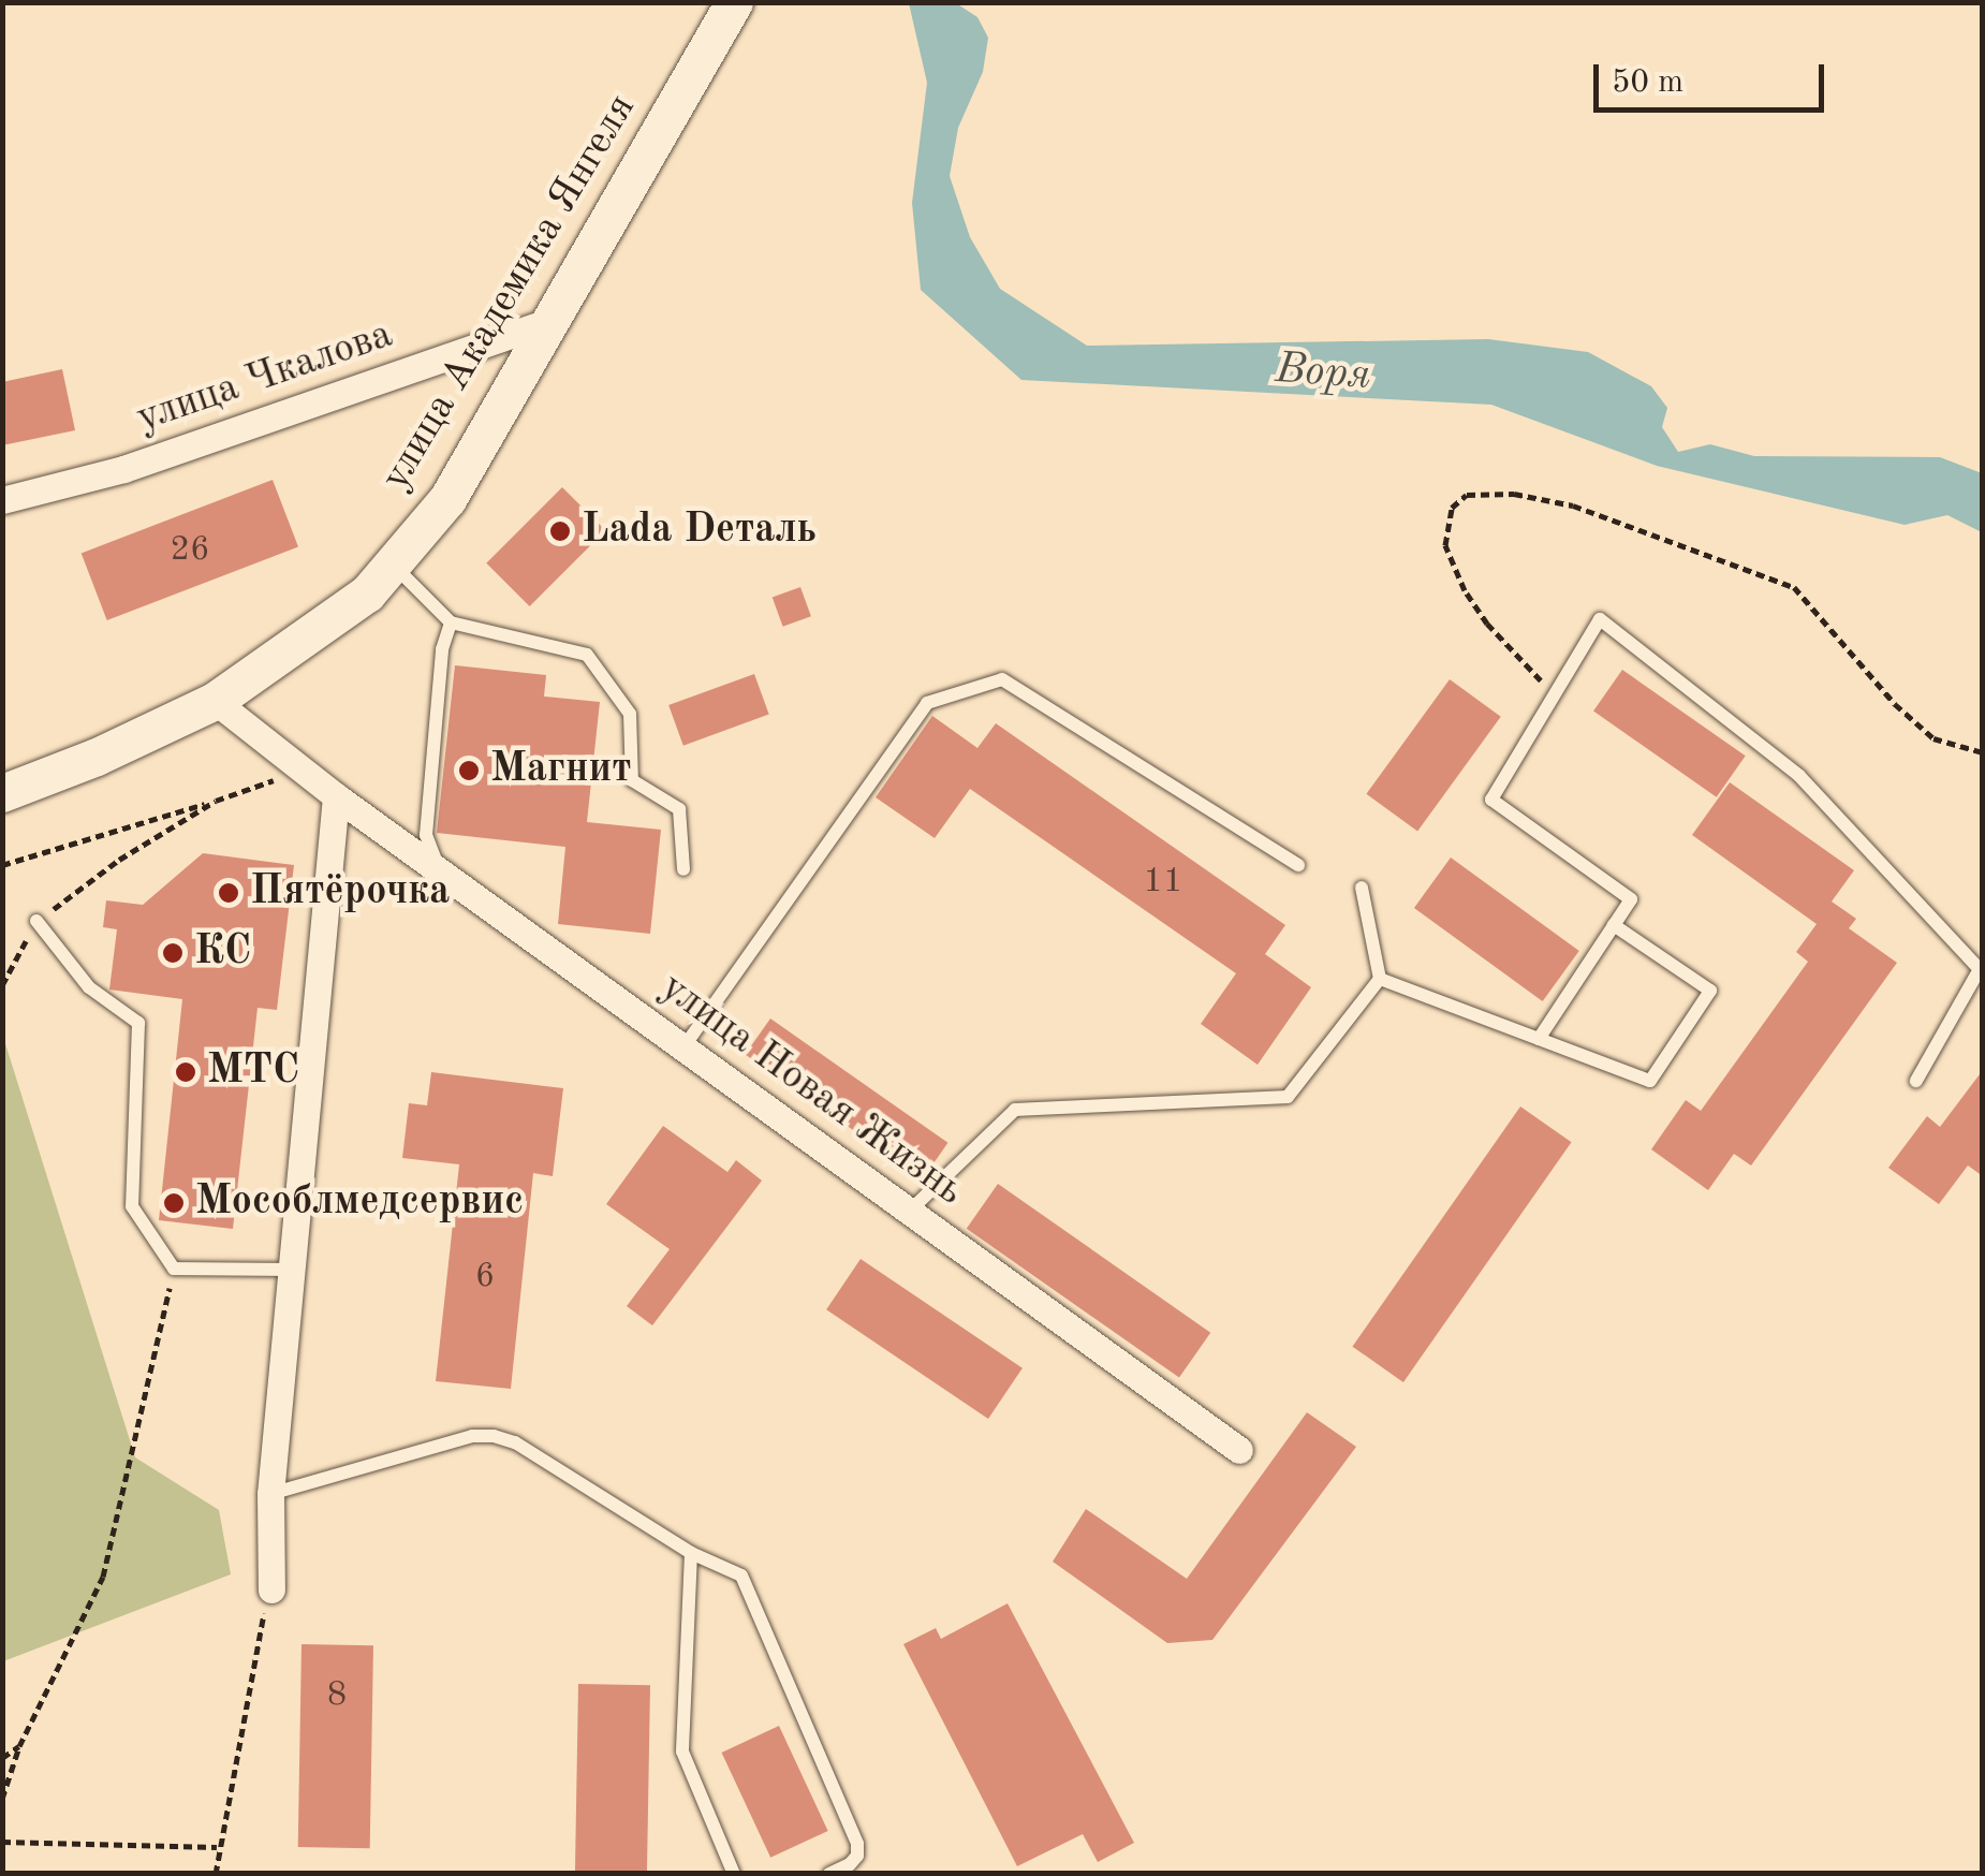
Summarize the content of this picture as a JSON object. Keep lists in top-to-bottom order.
{
  "streets": {
    "main road": ["улица Академика Янгеля"],
    "street": ["улица Чкалова", "улица Новая Жизнь"]
  },
  "crossings": [
    ["улица Академика Янгеля", "улица Чкалова"],
    ["улица Академика Янгеля", "улица Новая Жизнь"]
  ],
  "water": ["Воря"],
  "places": [
    "Lada Dеталь",
    "Магнит",
    "Пятёрочка",
    "КС",
    "МТС",
    "Мособлмедсервис"
  ],
  "house_numbers": [
    "26",
    "11",
    "6",
    "8"
  ],
  "scale_bar": "50 m"
}
